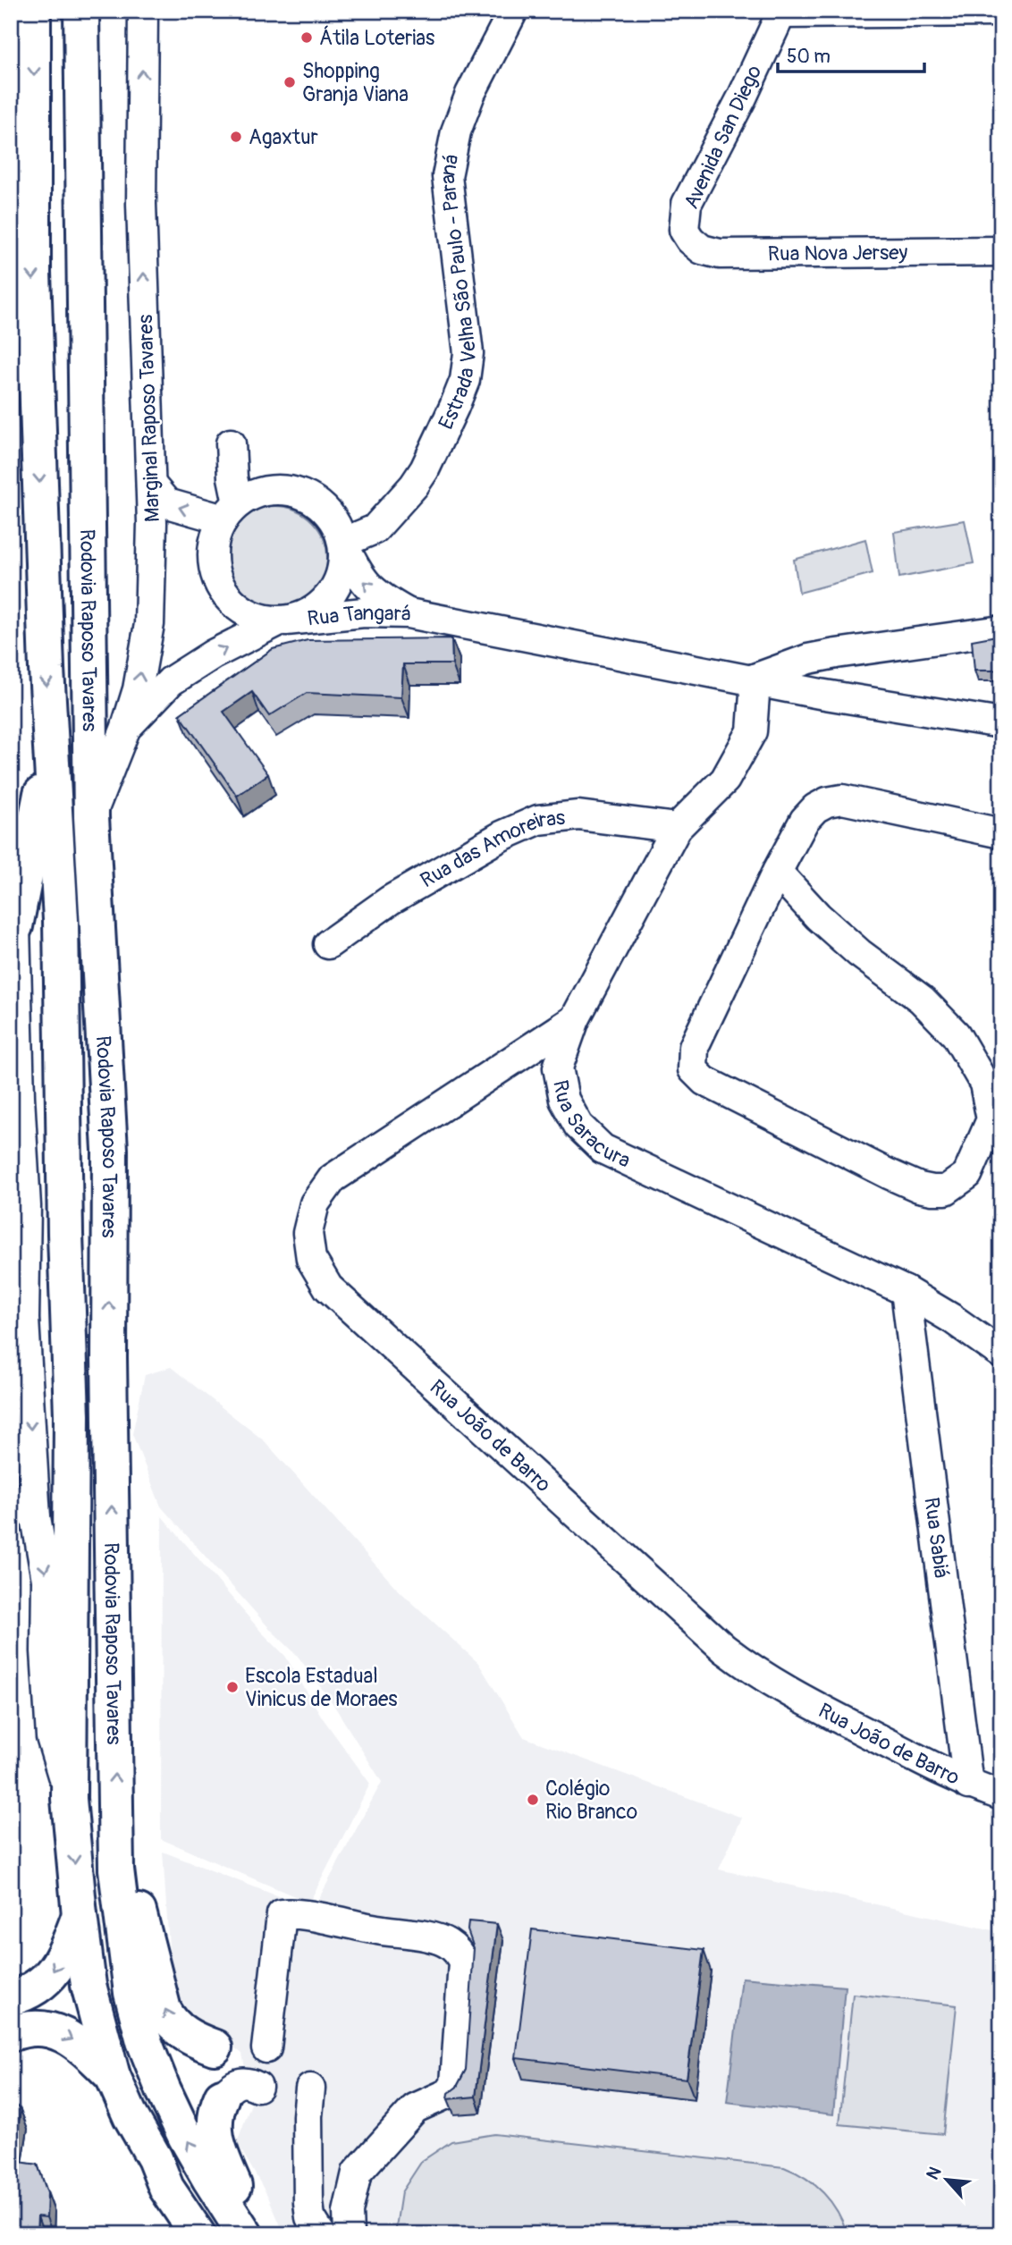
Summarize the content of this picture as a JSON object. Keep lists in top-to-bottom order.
{
  "streets": {
    "highway": ["Rodovia Raposo Tavares"],
    "street": [
      "Avenida San Diego",
      "Rua Nova Jersey",
      "Estrada Velha São Paulo - Paraná",
      "Marginal Raposo Tavares",
      "Rua Tangará",
      "Rua das Amoreiras",
      "Rua Saracura",
      "Rua João de Barro",
      "Rua Sabiá"
    ]
  },
  "crossings": [
    ["Avenida San Diego", "Rua Nova Jersey"],
    ["Estrada Velha São Paulo - Paraná", "Rua Tangará"],
    ["Marginal Raposo Tavares", "Rodovia Raposo Tavares"],
    ["Rua das Amoreiras", "Rua Saracura"],
    ["Rua Saracura", "Rua João de Barro"],
    ["Rua Saracura", "Rua Sabiá"],
    ["Rua João de Barro", "Rua Sabiá"]
  ],
  "one_way": ["Marginal Raposo Tavares", "Rua Tangará"],
  "places": [
    "Átila Loterias",
    "Shopping Granja Viana",
    "Agaxtur",
    "Escola Estadual Vinicus de Moraes",
    "Colégio Rio Branco"
  ],
  "scale_bar": "50 m",
  "north": "top left"
}
